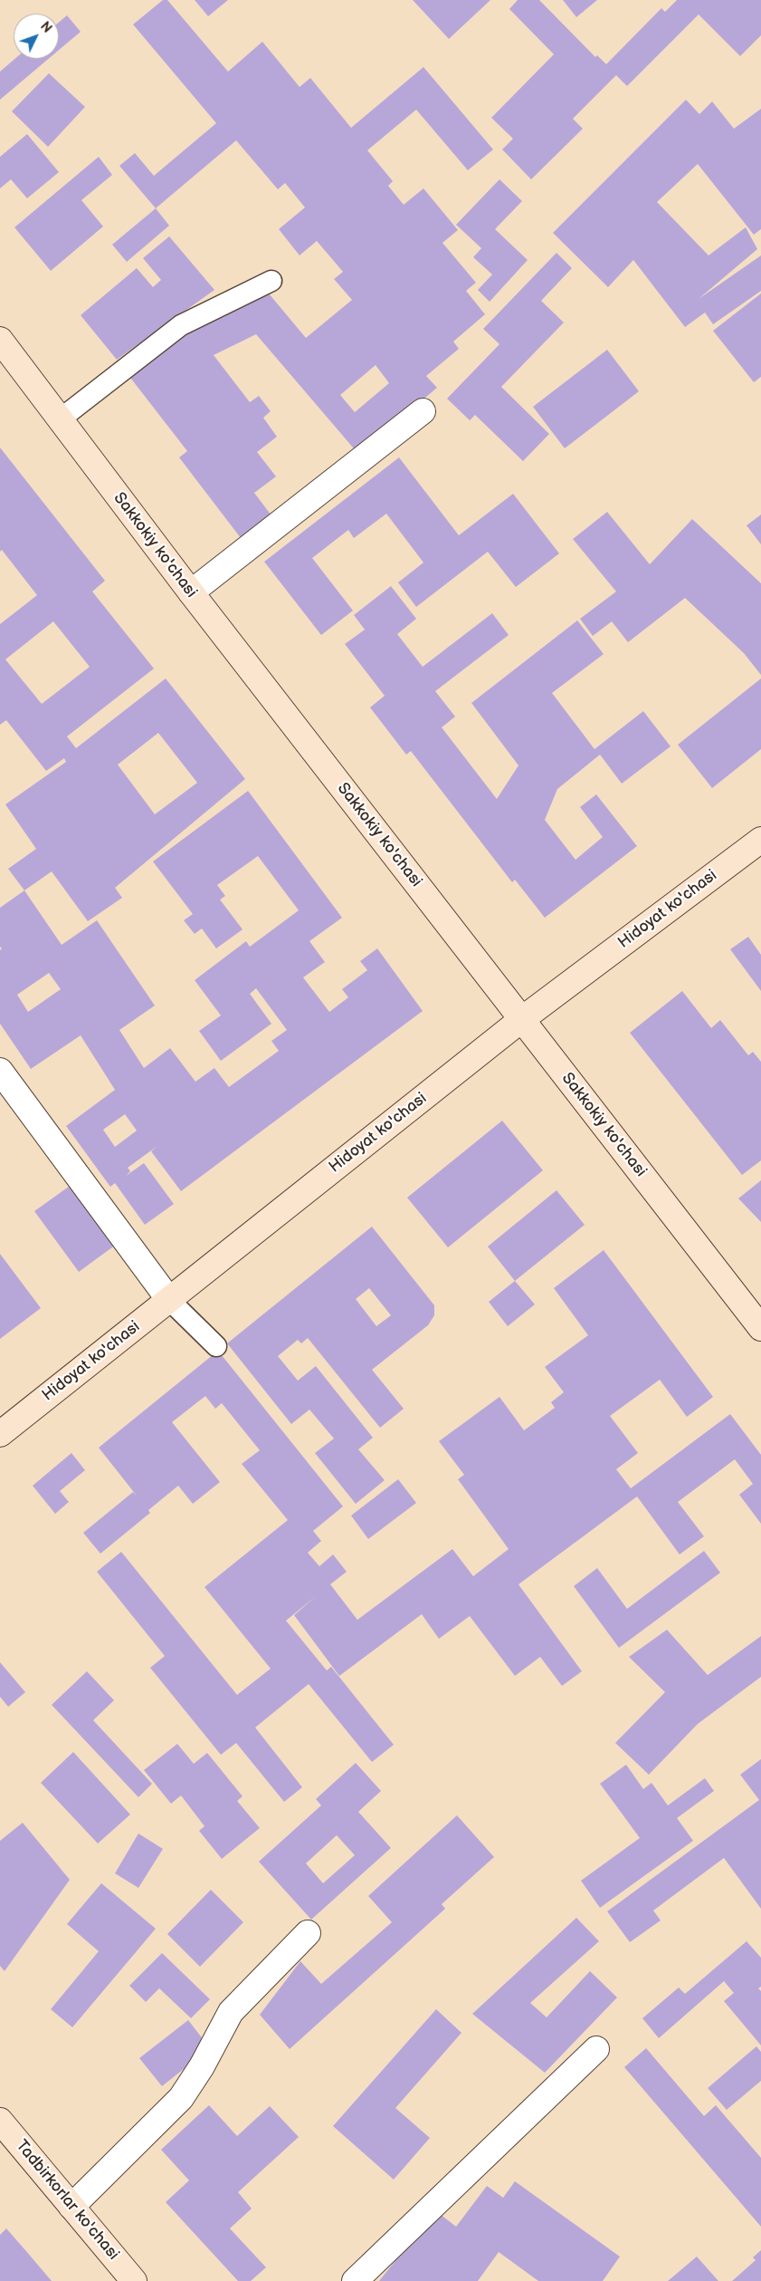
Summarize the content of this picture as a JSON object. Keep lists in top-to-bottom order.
{
  "streets": {
    "street": ["Sakkokiy ko'chasi", "Hidoyat ko'chasi", "Tadbirkorlar ko'chasi"]
  },
  "crossings": [
    ["Sakkokiy ko'chasi", "Hidoyat ko'chasi"]
  ],
  "north": "top right"
}
